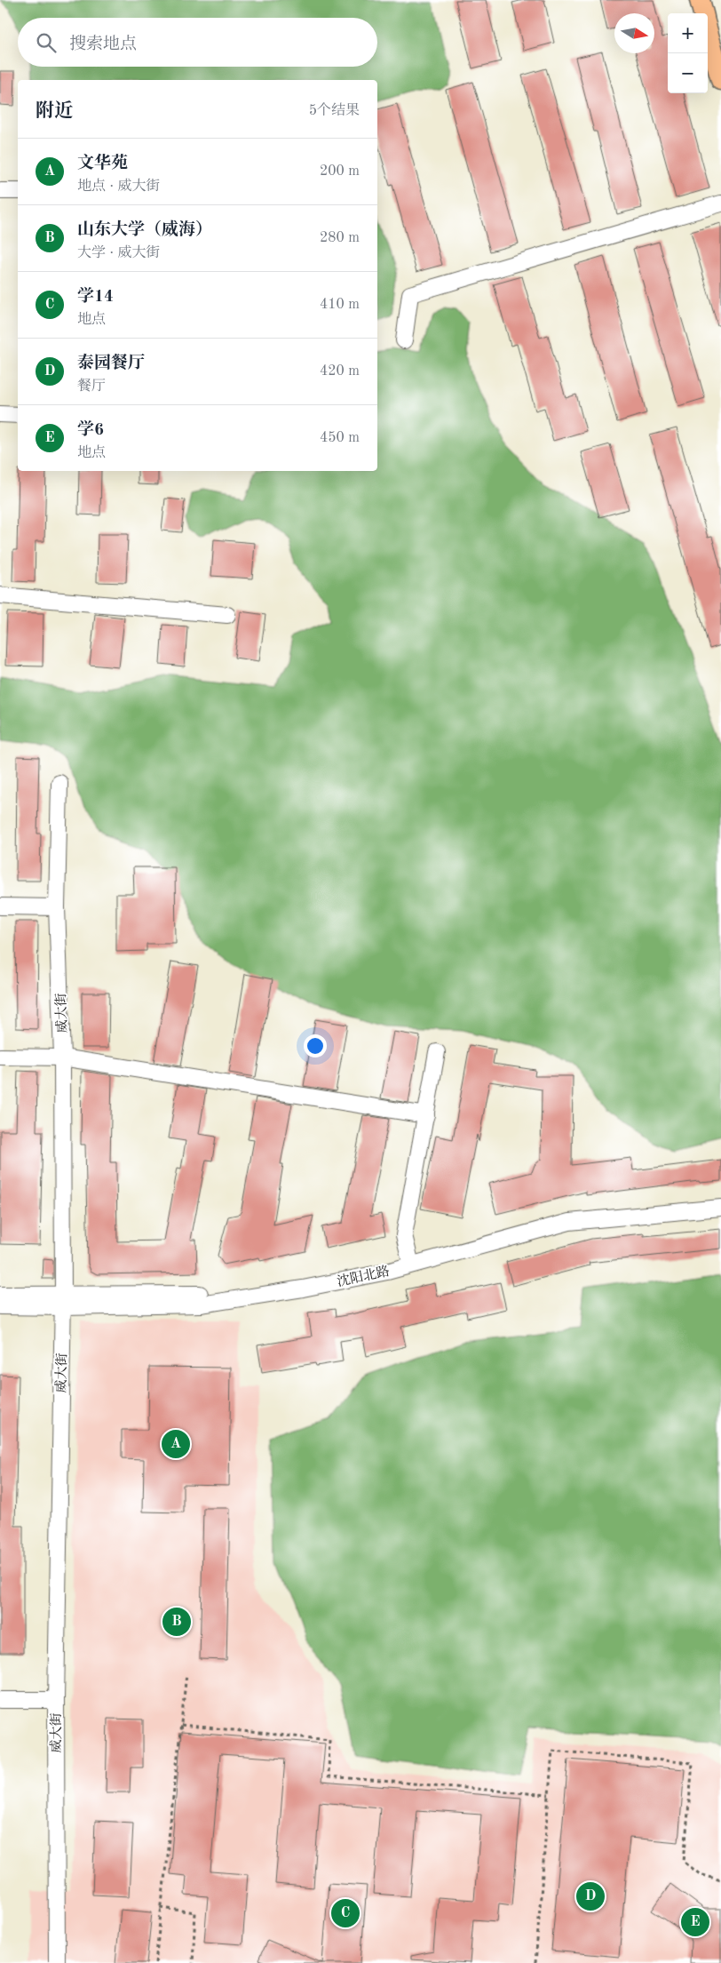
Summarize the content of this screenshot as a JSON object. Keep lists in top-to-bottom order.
{
  "streets": {
    "street": ["威大街", "沈阳北路"]
  },
  "crossings": [
    ["威大街", "沈阳北路"]
  ],
  "north": "right",
  "page": {
    "map_buttons": ["+", "−"],
    "search": "搜索地点",
    "heading": ["附近", "5个结果"],
    "list": [
      {
        "mark": "A",
        "name": "文华苑",
        "note": "地点 · 威大街",
        "value": "200 m"
      },
      {
        "mark": "B",
        "name": "山东大学（威海）",
        "note": "大学 · 威大街",
        "value": "280 m"
      },
      {
        "mark": "C",
        "name": "学14",
        "note": "地点",
        "value": "410 m"
      },
      {
        "mark": "D",
        "name": "泰园餐厅",
        "note": "餐厅",
        "value": "420 m"
      },
      {
        "mark": "E",
        "name": "学6",
        "note": "地点",
        "value": "450 m"
      }
    ],
    "pins": [
      "A",
      "B",
      "D",
      "C",
      "E"
    ]
  }
}
